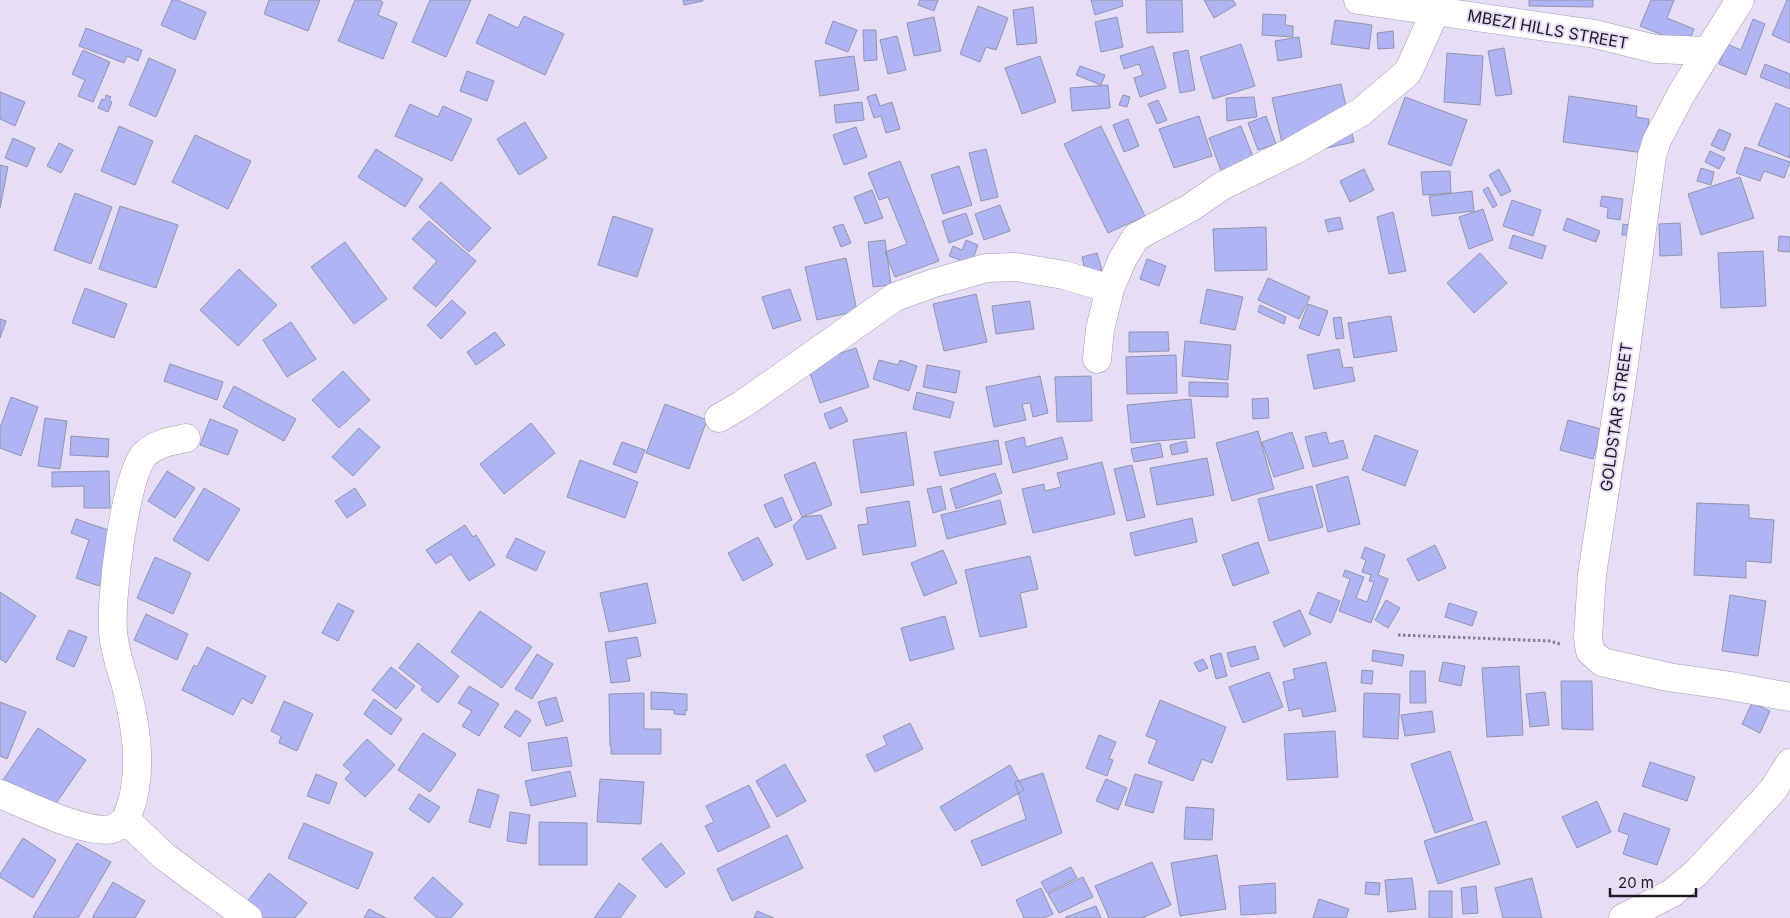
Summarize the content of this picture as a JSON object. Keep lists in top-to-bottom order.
{
  "streets": {
    "street": ["MBEZI HILLS STREET", "GOLDSTAR STREET"]
  },
  "crossings": [
    ["MBEZI HILLS STREET", "GOLDSTAR STREET"]
  ],
  "scale_bar": "20 m"
}
